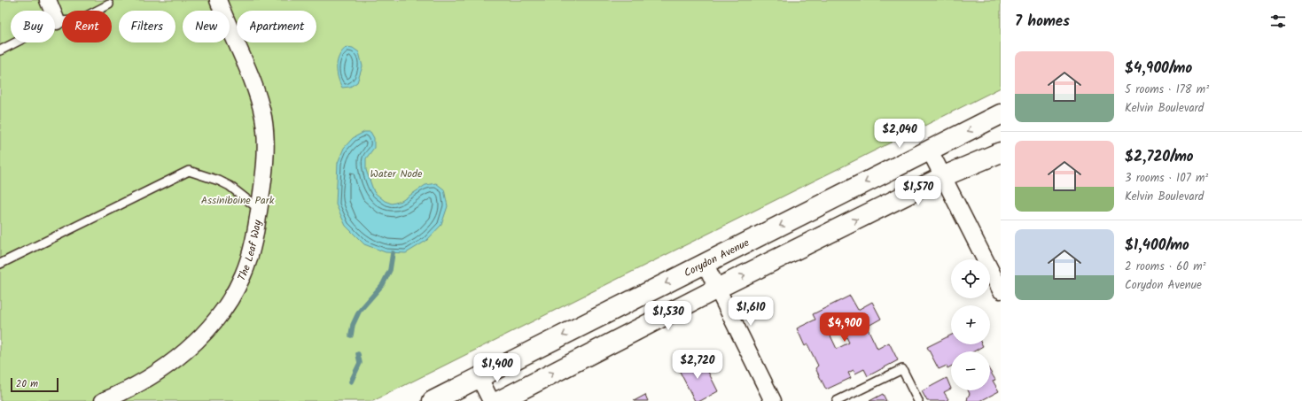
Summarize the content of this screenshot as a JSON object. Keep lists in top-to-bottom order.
{
  "streets": {
    "main road": ["Corydon Avenue"],
    "street": ["The Leaf Way"]
  },
  "parks": ["Water Node", "Assiniboine Park"],
  "scale_bar": "20 m",
  "page": {
    "heading": "7 homes",
    "chip": [
      "Buy",
      "Rent",
      "Filters",
      "New",
      "Apartment"
    ],
    "list": [
      {
        "name": "$4,900/mo",
        "note": "5 rooms · 178 m² · Kelvin Boulevard"
      },
      {
        "name": "$2,720/mo",
        "note": "3 rooms · 107 m² · Kelvin Boulevard"
      },
      {
        "name": "$1,400/mo",
        "note": "2 rooms · 60 m² · Corydon Avenue"
      }
    ],
    "price": [
      "$2,040",
      "$1,570",
      "$1,610",
      "$1,530",
      "$4,900",
      "$2,720",
      "$1,400"
    ],
    "map_buttons": ["+", "−"],
    "scale": "20 m"
  }
}
